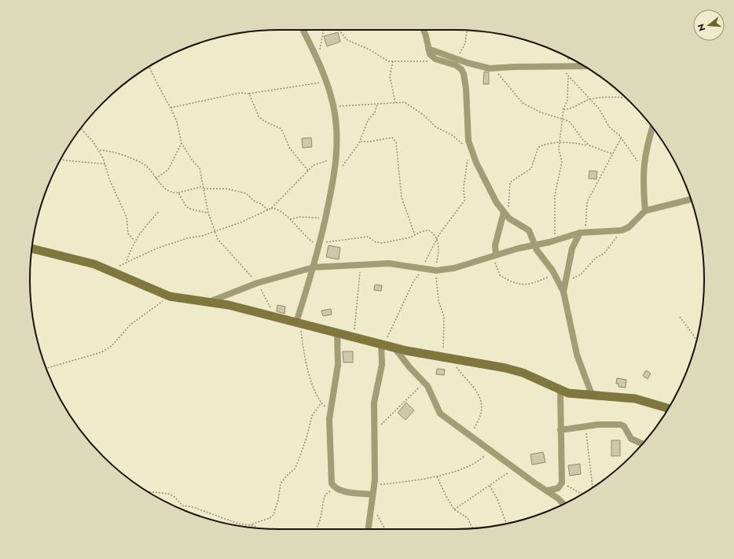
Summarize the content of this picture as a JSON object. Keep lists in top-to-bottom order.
{
  "north": "left"
}
